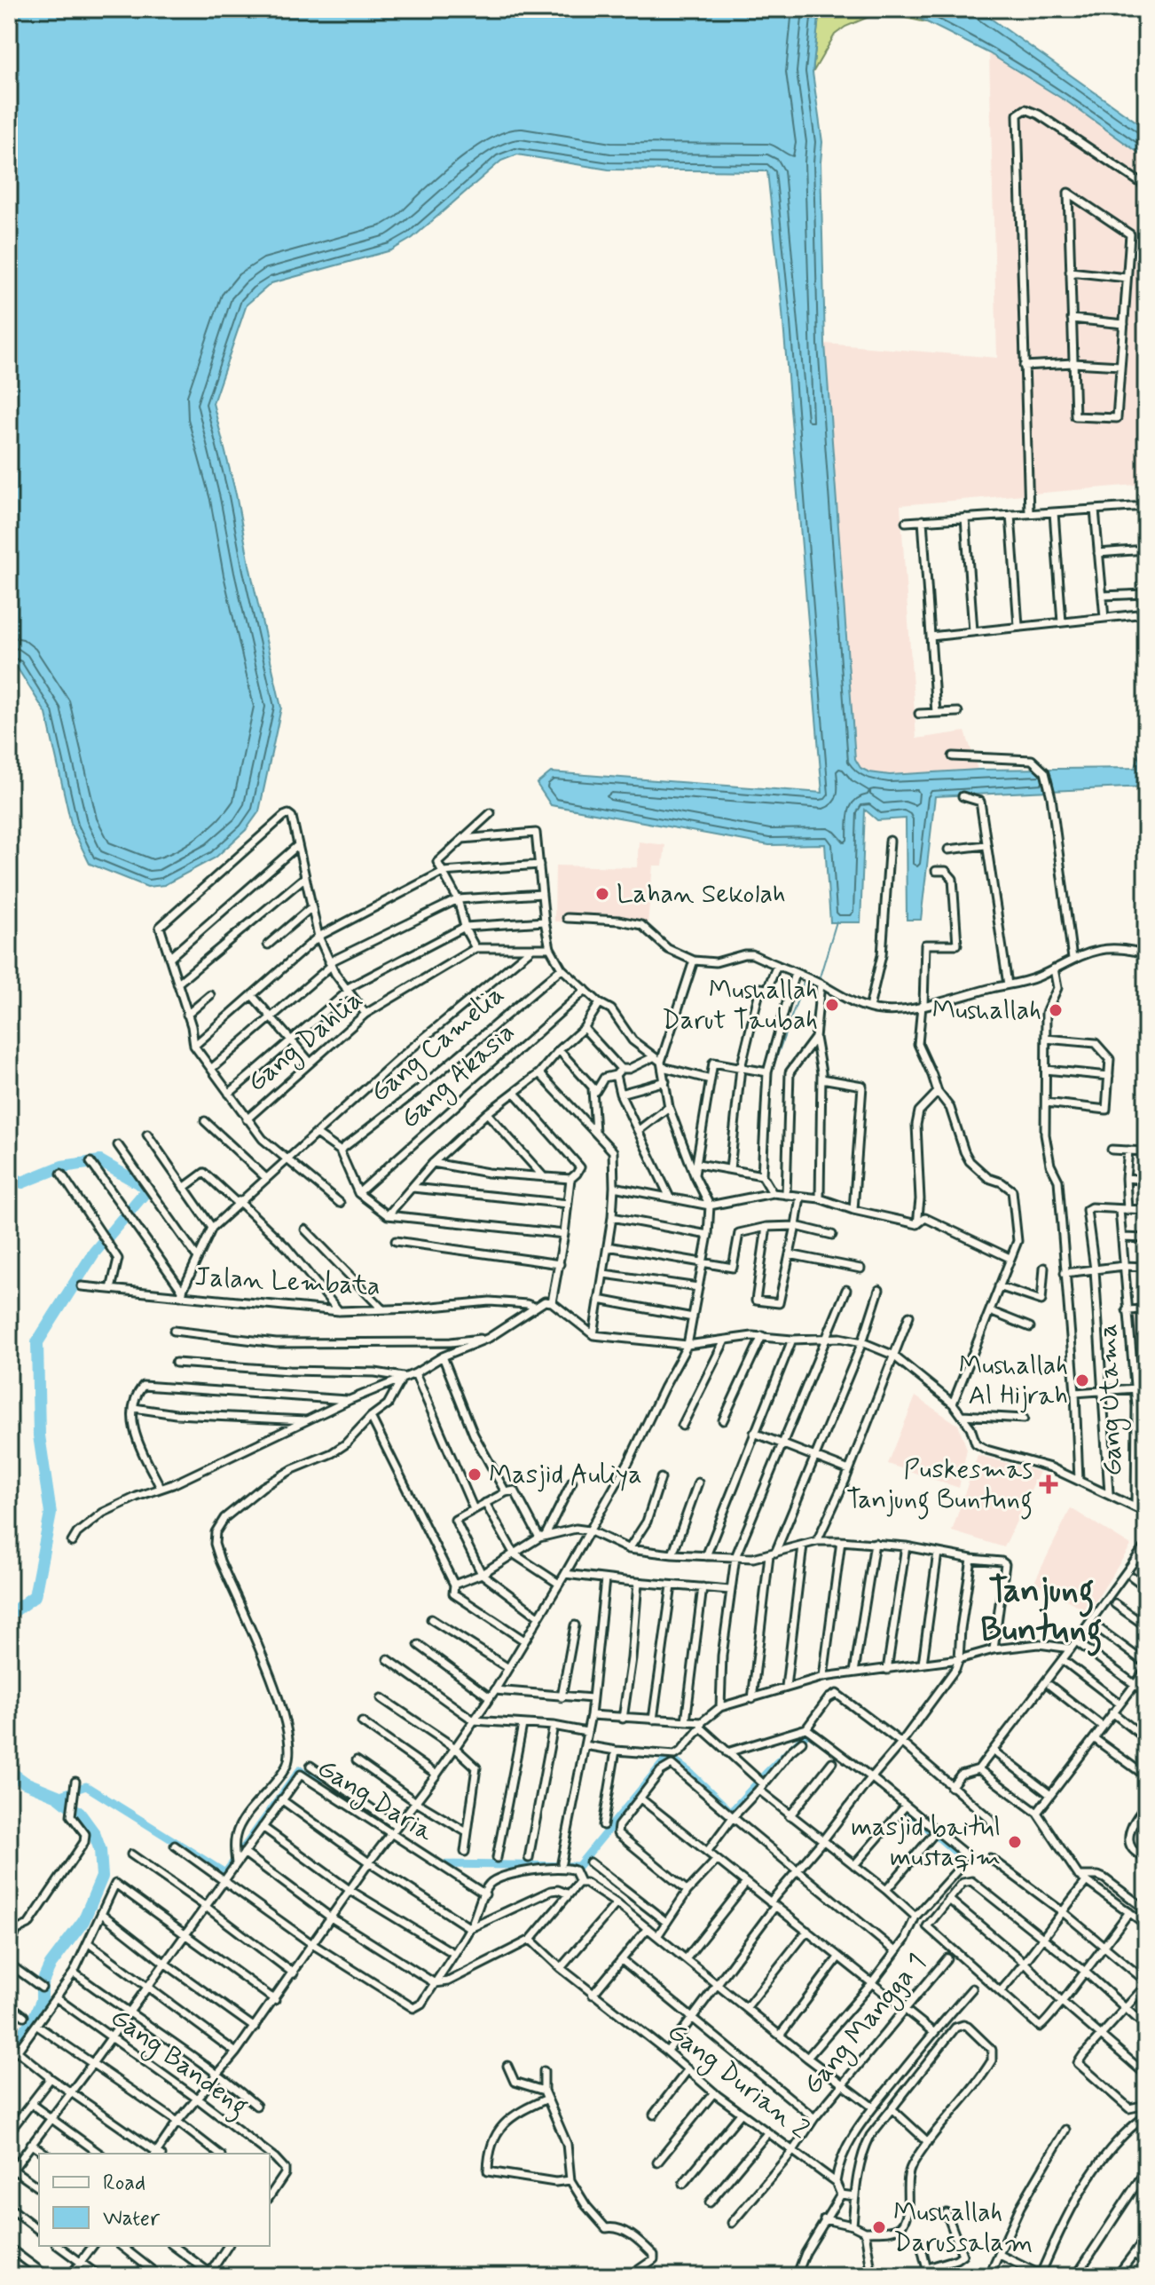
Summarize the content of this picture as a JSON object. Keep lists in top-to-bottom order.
{
  "streets": {
    "street": [
      "Gang Dahlia",
      "Gang Camelia",
      "Gang Akasia",
      "Jalan Lembata",
      "Gang Utama",
      "Gang Daria",
      "Gang Mangga 1",
      "Gang Bandeng",
      "Gang Durian 2"
    ]
  },
  "crossings": [
    ["Gang Daria", "Gang Bandeng"],
    ["Gang Mangga 1", "Gang Durian 2"]
  ],
  "districts": ["Tanjung Buntung"],
  "places": {
    "other": [
      "Lahan Sekolah",
      "Mushallah Darut Taubah",
      "Mushallah",
      "Mushallah Al Hijrah",
      "Masjid Auliya",
      "masjid baitul mustaqim",
      "Mushallah Darussalam"
    ],
    "health": ["Puskesmas Tanjung Buntung"]
  },
  "legend": ["Road", "Water"]
}
